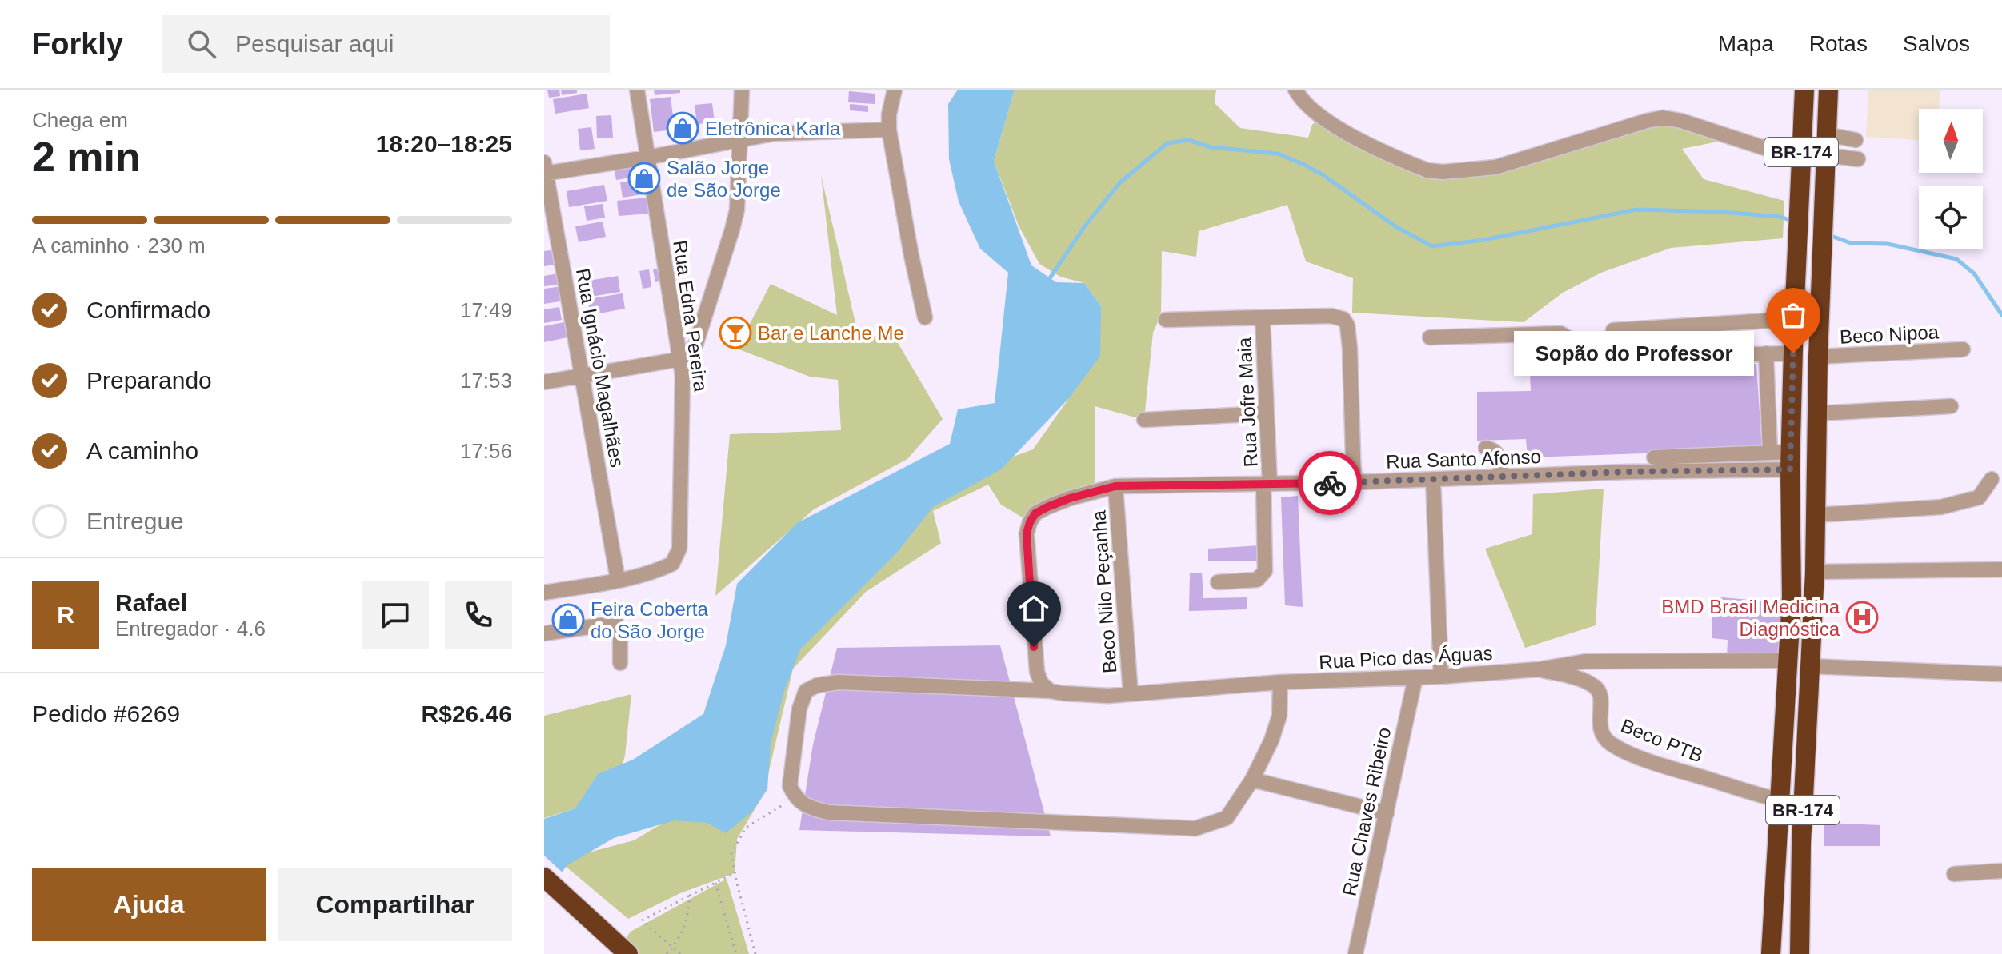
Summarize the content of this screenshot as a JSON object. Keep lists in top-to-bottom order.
{
  "streets": {
    "highway": ["BR-174"],
    "street": [
      "Rua Edna Pereira",
      "Beco Nipoa",
      "Rua Ignácio Magalhães",
      "Rua Jofre Maia",
      "Rua Santo Afonso",
      "Beco Nilo Peçanha",
      "Rua Pico das Águas",
      "Beco PTB",
      "Rua Chaves Ribeiro"
    ]
  },
  "crossings": [
    ["BR-174", "Beco Nipoa"],
    ["BR-174", "Rua Santo Afonso"],
    ["BR-174", "Rua Pico das Águas"],
    ["BR-174", "Beco PTB"],
    ["Rua Edna Pereira", "Rua Ignácio Magalhães"],
    ["Rua Jofre Maia", "Rua Santo Afonso"],
    ["Rua Santo Afonso", "Beco Nilo Peçanha"],
    ["Rua Santo Afonso", "Rua Pico das Águas"],
    ["Beco Nilo Peçanha", "Rua Pico das Águas"],
    ["Rua Pico das Águas", "Beco PTB"],
    ["Rua Pico das Águas", "Rua Chaves Ribeiro"]
  ],
  "places": {
    "shop": ["Eletrônica Karla", "Salão Jorge de São Jorge", "Feira Coberta do São Jorge"],
    "bar": ["Bar e Lanche Me"],
    "other": ["Sopão do Professor"],
    "hospital": ["BMD Brasil Medicina Diagnóstica"]
  },
  "north": "top",
  "page": {
    "header": "Forkly",
    "search": "Pesquisar aqui",
    "nav": ["Mapa", "Rotas", "Salvos"],
    "heading": ["2 min", "Chega em", "18:20–18:25"],
    "panel": [
      "Rafael",
      "Entregador · 4.6",
      "Pedido #6269",
      "R$26.46"
    ],
    "bar": "A caminho · 230 m",
    "list": [
      ["Confirmado", "17:49"],
      ["Preparando", "17:53"],
      ["A caminho", "17:56"],
      "Entregue"
    ],
    "bubble": "Sopão do Professor",
    "round": "R",
    "buttons": ["Ajuda", "Compartilhar"]
  }
}
